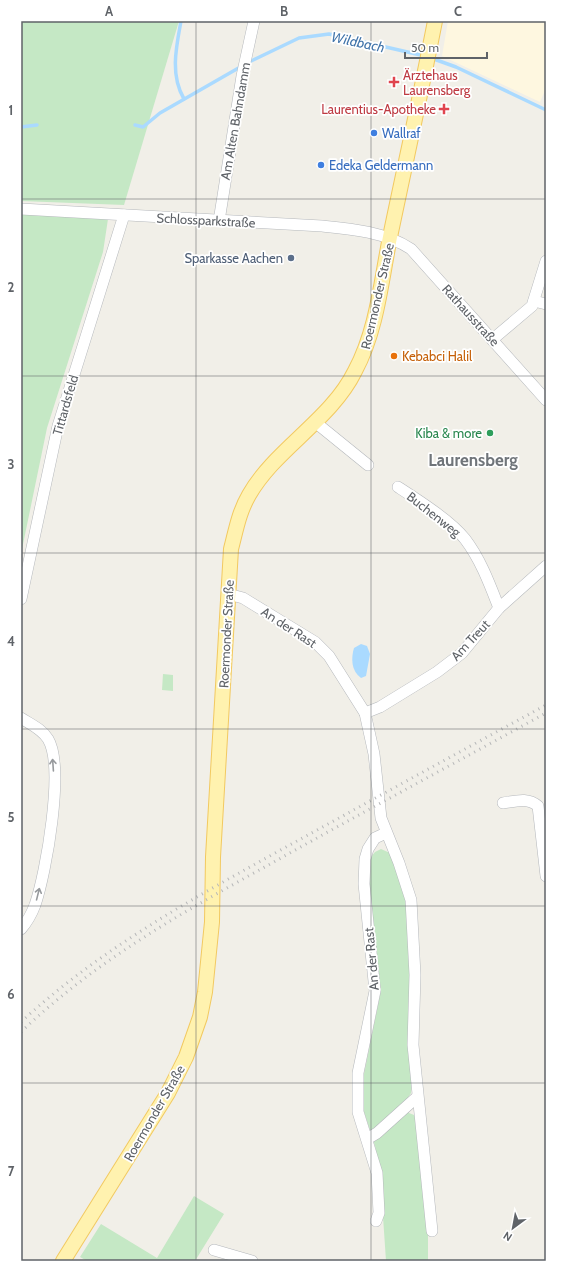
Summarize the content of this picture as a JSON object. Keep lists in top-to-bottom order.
{
  "streets": {
    "main road": ["Roermonder Straße"],
    "street": [
      "Am Alten Bahndamm",
      "Schlossparkstraße",
      "Rathausstraße",
      "Tittardsfeld",
      "Buchenweg",
      "An der Rast",
      "Am Treut"
    ]
  },
  "crossings": [
    ["Am Alten Bahndamm", "Schlossparkstraße"],
    ["Schlossparkstraße", "Roermonder Straße"],
    ["Schlossparkstraße", "Rathausstraße"],
    ["Schlossparkstraße", "Tittardsfeld"],
    ["Roermonder Straße", "Rathausstraße"],
    ["Roermonder Straße", "An der Rast"],
    ["Buchenweg", "Am Treut"],
    ["An der Rast", "Am Treut"]
  ],
  "districts": ["Laurensberg"],
  "water": ["Wildbach"],
  "places": {
    "health": ["Ärztehaus Laurensberg", "Laurentius-Apotheke"],
    "other": [
      "Wallraf",
      "Edeka Geldermann",
      "Sparkasse Aachen",
      "Kebabci Halil",
      "Kiba & more"
    ]
  },
  "scale_bar": "50 m",
  "north": "bottom left",
  "grid": {
    "columns": ["A", "B", "C"],
    "rows": [
      "1",
      "2",
      "3",
      "4",
      "5",
      "6",
      "7"
    ]
  }
}
